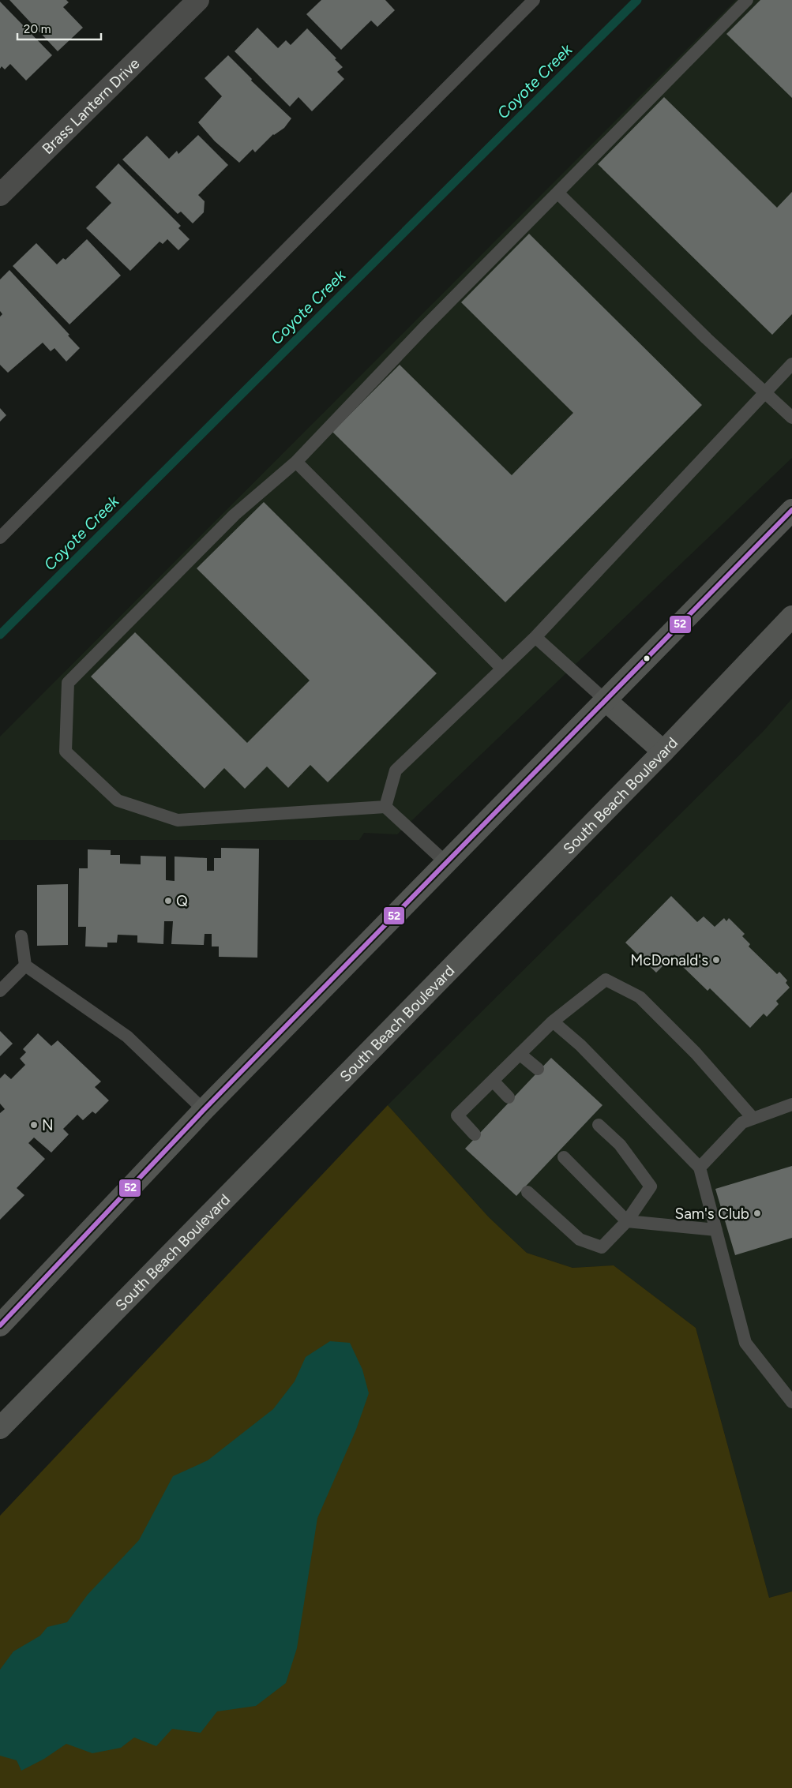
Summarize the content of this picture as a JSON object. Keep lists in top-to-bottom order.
{
  "streets": {
    "main road": ["South Beach Boulevard"],
    "street": ["Brass Lantern Drive"]
  },
  "water": ["Coyote Creek"],
  "places": [
    "Q",
    "McDonald's",
    "N",
    "Sam's Club"
  ],
  "lines": ["transit line 52"],
  "scale_bar": "20 m"
}
